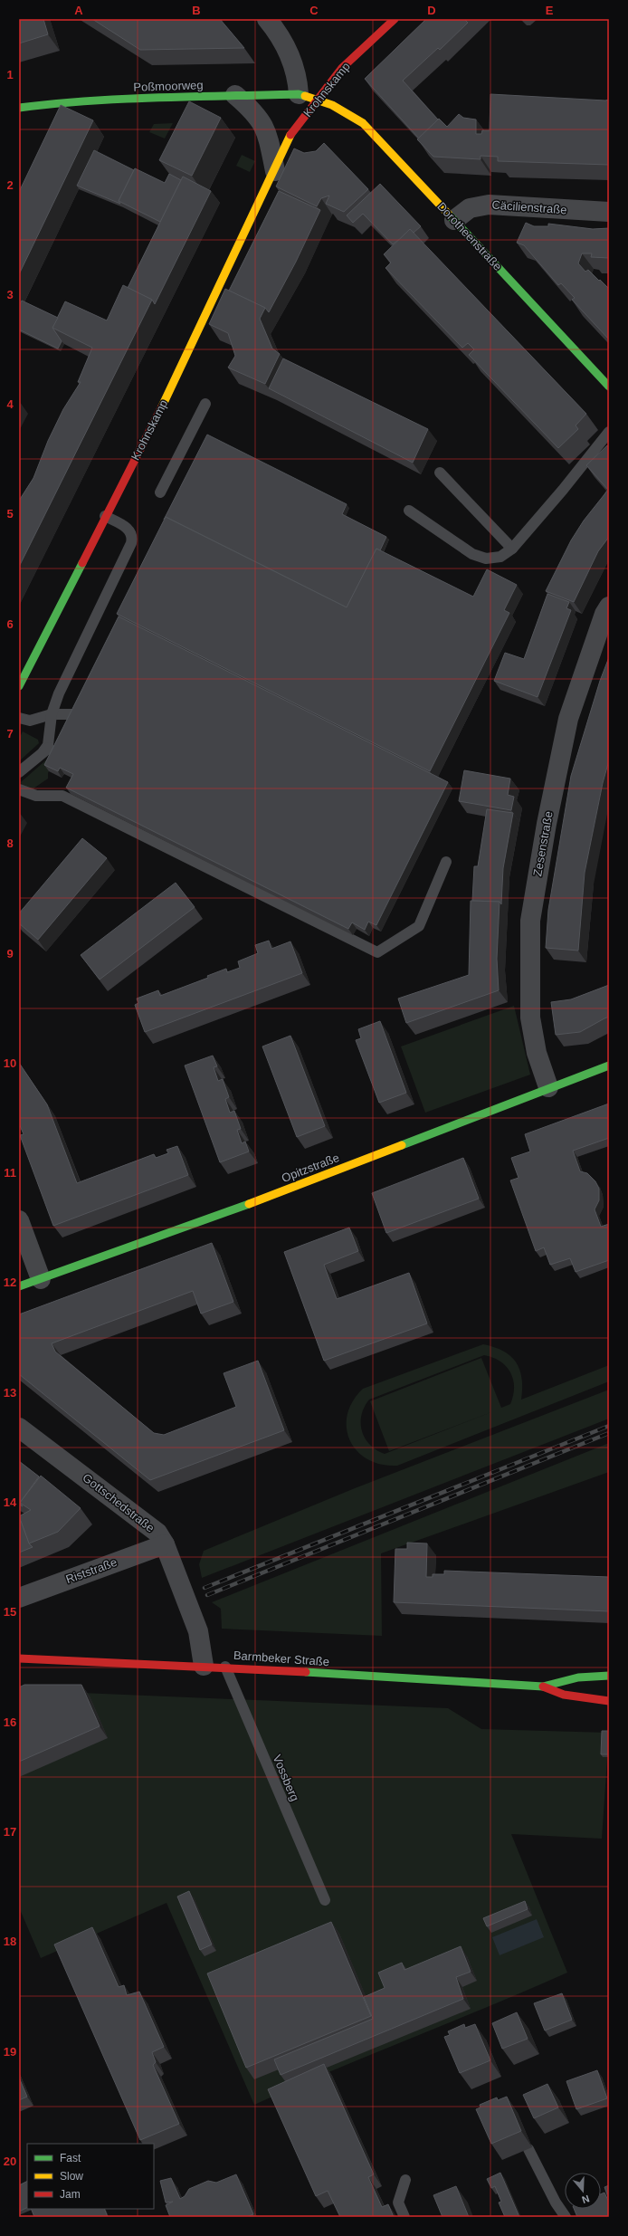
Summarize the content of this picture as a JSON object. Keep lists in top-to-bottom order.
{
  "streets": {
    "street": [
      "Poßmoorweg",
      "Krohnskamp",
      "Cäcilienstraße",
      "Dorotheenstraße",
      "Zesenstraße",
      "Opitzstraße",
      "Gottschedstraße",
      "Riststraße",
      "Barmbeker Straße"
    ],
    "lane": ["Vossberg"]
  },
  "crossings": [
    ["Poßmoorweg", "Krohnskamp"],
    ["Poßmoorweg", "Dorotheenstraße"],
    ["Krohnskamp", "Dorotheenstraße"],
    ["Cäcilienstraße", "Dorotheenstraße"],
    ["Zesenstraße", "Opitzstraße"],
    ["Gottschedstraße", "Riststraße"],
    ["Gottschedstraße", "Barmbeker Straße"],
    ["Barmbeker Straße", "Vossberg"]
  ],
  "legend": ["Fast", "Slow", "Jam"],
  "north": "bottom",
  "grid": {
    "columns": [
      "A",
      "B",
      "C",
      "D",
      "E"
    ],
    "rows": [
      "1",
      "2",
      "3",
      "4",
      "5",
      "6",
      "7",
      "8",
      "9",
      "10",
      "11",
      "12",
      "13",
      "14",
      "15",
      "16",
      "17",
      "18",
      "19",
      "20"
    ]
  }
}
